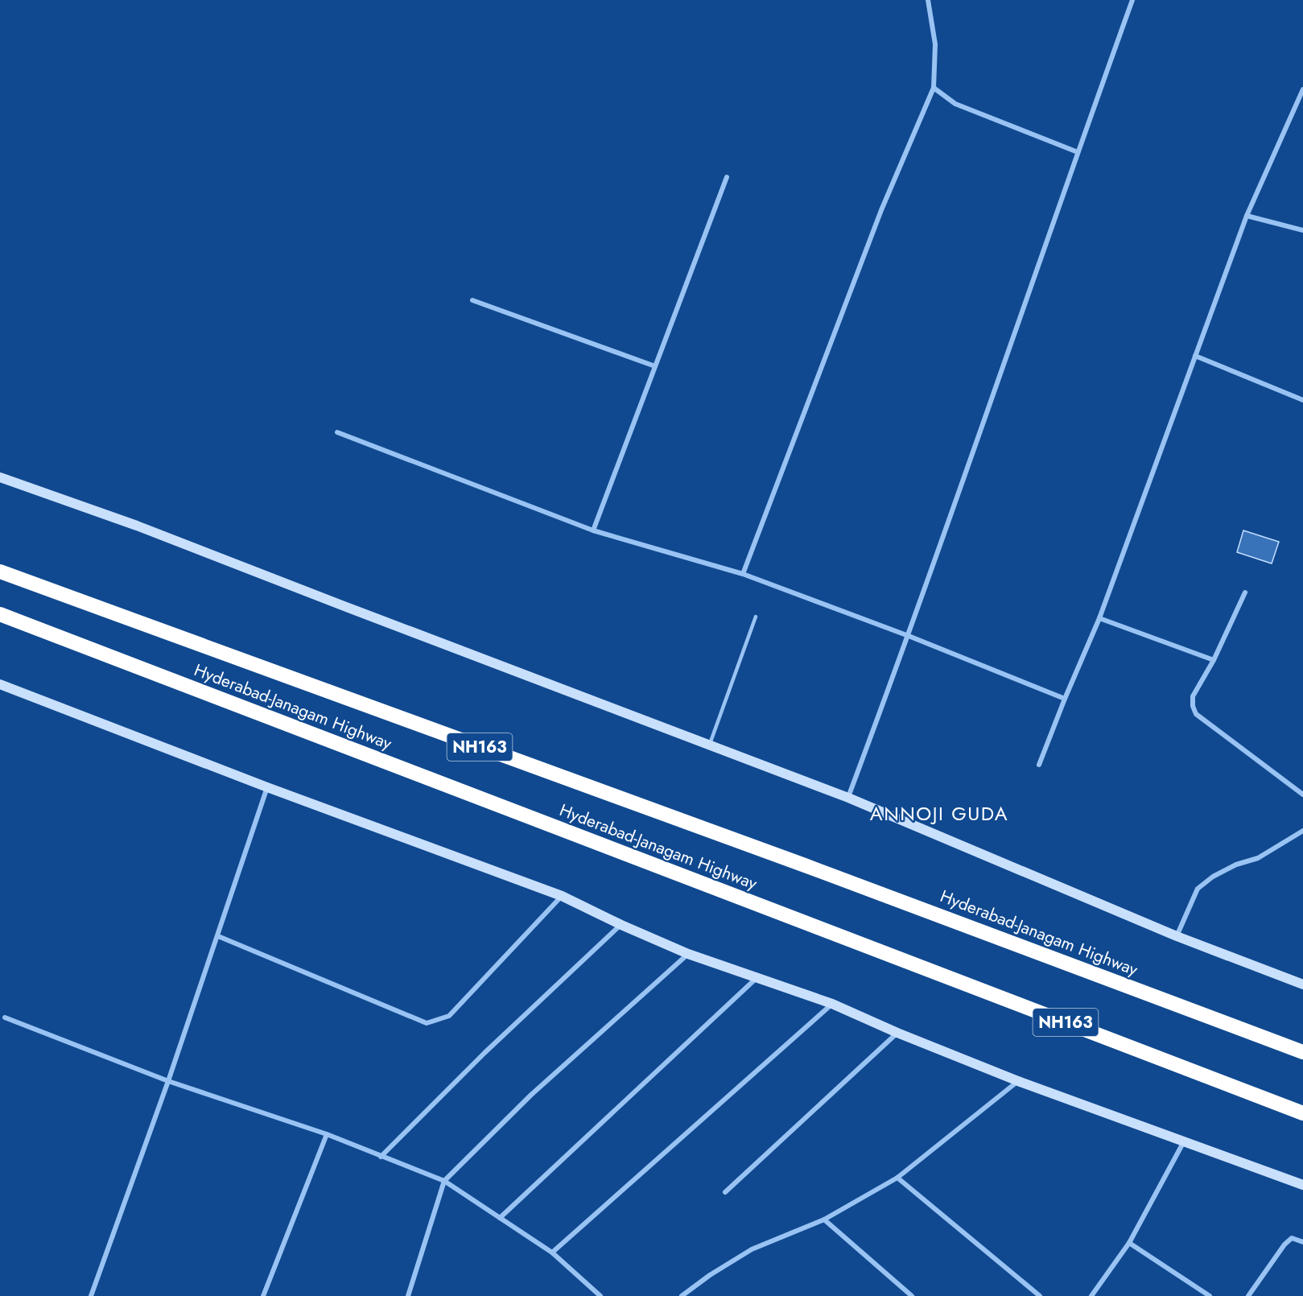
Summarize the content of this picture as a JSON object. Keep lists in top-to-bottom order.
{
  "streets": {
    "highway": ["Hyderabad-Janagam Highway", "NH163"]
  },
  "districts": ["ANNOJI GUDA"]
}
